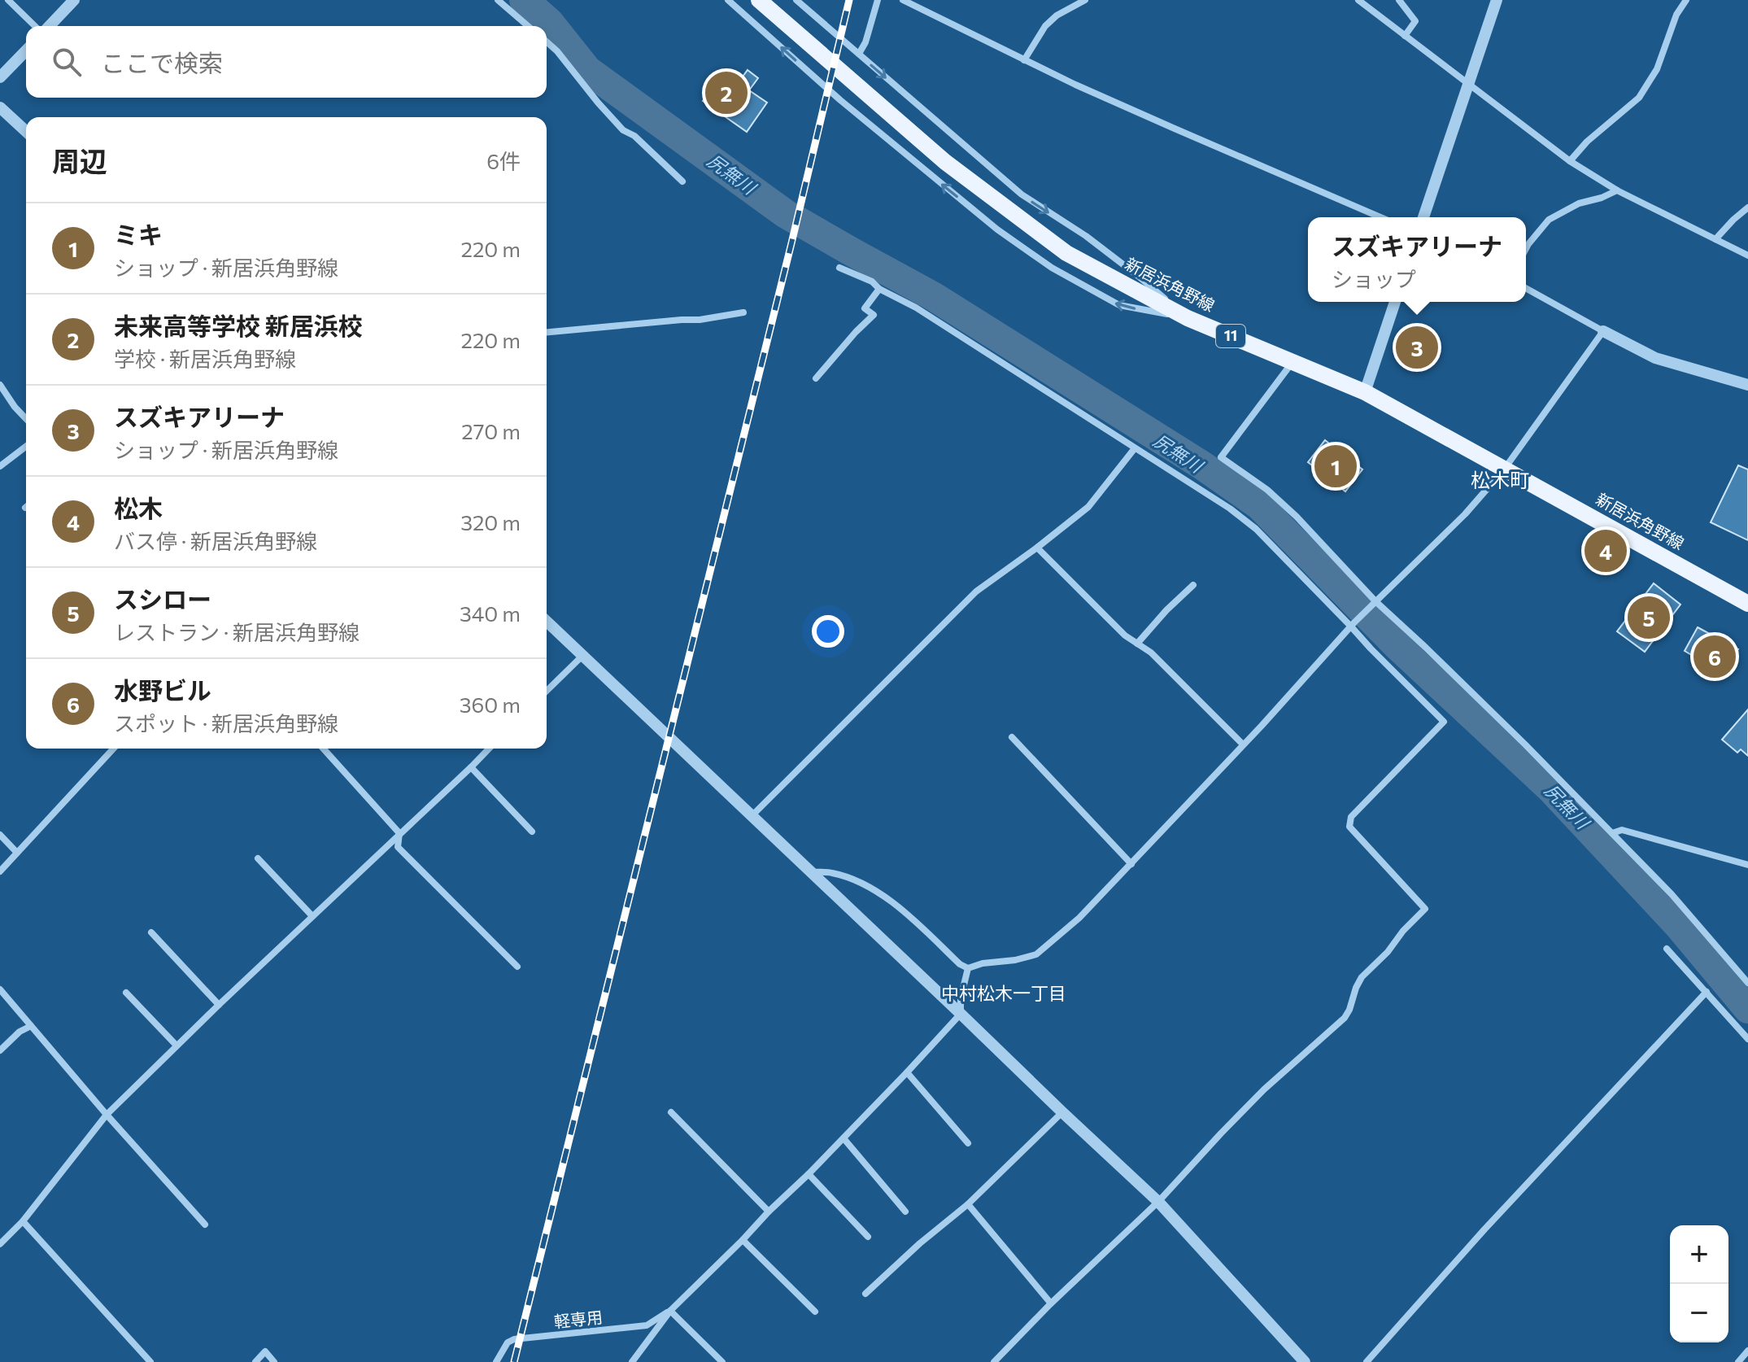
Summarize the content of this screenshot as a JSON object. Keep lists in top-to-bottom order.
{
  "streets": {
    "main road": ["新居浜角野線", "11"],
    "street": ["軽専用"]
  },
  "districts": ["松木町", "中村松木一丁目"],
  "water": ["尻無川"],
  "page": {
    "search": "ここで検索",
    "pins": [
      "2",
      "3",
      "1",
      "4",
      "5",
      "6"
    ],
    "heading": ["周辺", "6件"],
    "list": [
      {
        "mark": "1",
        "name": "ミキ",
        "note": "ショップ · 新居浜角野線",
        "value": "220 m"
      },
      {
        "mark": "2",
        "name": "未来高等学校 新居浜校",
        "note": "学校 · 新居浜角野線",
        "value": "220 m"
      },
      {
        "mark": "3",
        "name": "スズキアリーナ",
        "note": "ショップ · 新居浜角野線",
        "value": "270 m"
      },
      {
        "mark": "4",
        "name": "松木",
        "note": "バス停 · 新居浜角野線",
        "value": "320 m"
      },
      {
        "mark": "5",
        "name": "スシロー",
        "note": "レストラン · 新居浜角野線",
        "value": "340 m"
      },
      {
        "mark": "6",
        "name": "水野ビル",
        "note": "スポット · 新居浜角野線",
        "value": "360 m"
      }
    ],
    "popup": ["スズキアリーナ", "ショップ"],
    "map_buttons": ["+", "−"]
  }
}
